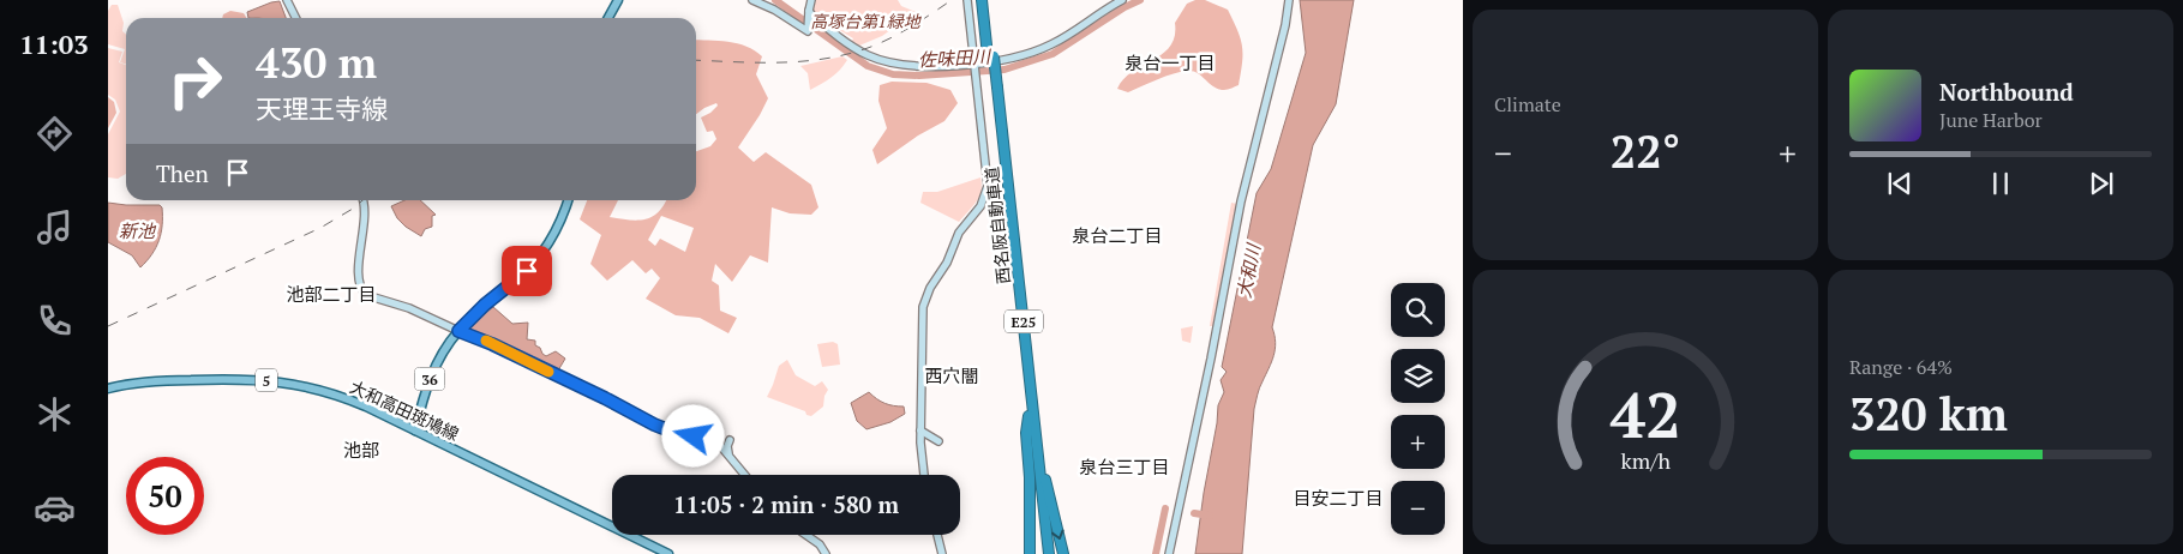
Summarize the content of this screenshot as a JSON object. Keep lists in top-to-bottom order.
{
  "streets": {
    "highway": ["西名阪自動車道", "E25"],
    "main road": ["36", "5", "大和高田斑鳩線"]
  },
  "crossings": [
    ["36", "大和高田斑鳩線"]
  ],
  "districts": [
    "泉台一丁目",
    "泉台二丁目",
    "池部二丁目",
    "西穴闇",
    "池部",
    "泉台三丁目",
    "目安二丁目"
  ],
  "water": ["佐味田川", "新池", "大和川"],
  "parks": ["高塚台第1緑地"],
  "page": {
    "tabs": "11:03",
    "tile": [
      "Climate",
      ["Range · 64%", "320 km"]
    ],
    "turn": ["430 m", "天理王寺線"],
    "song": ["Northbound", "June Harbor"],
    "heat": ["−", "22°", "+"],
    "then": "Then",
    "map_buttons": ["+", "−"],
    "limit": "50",
    "trip": "11:05 · 2 min · 580 m",
    "gauge": ["42", "km/h"]
  }
}
